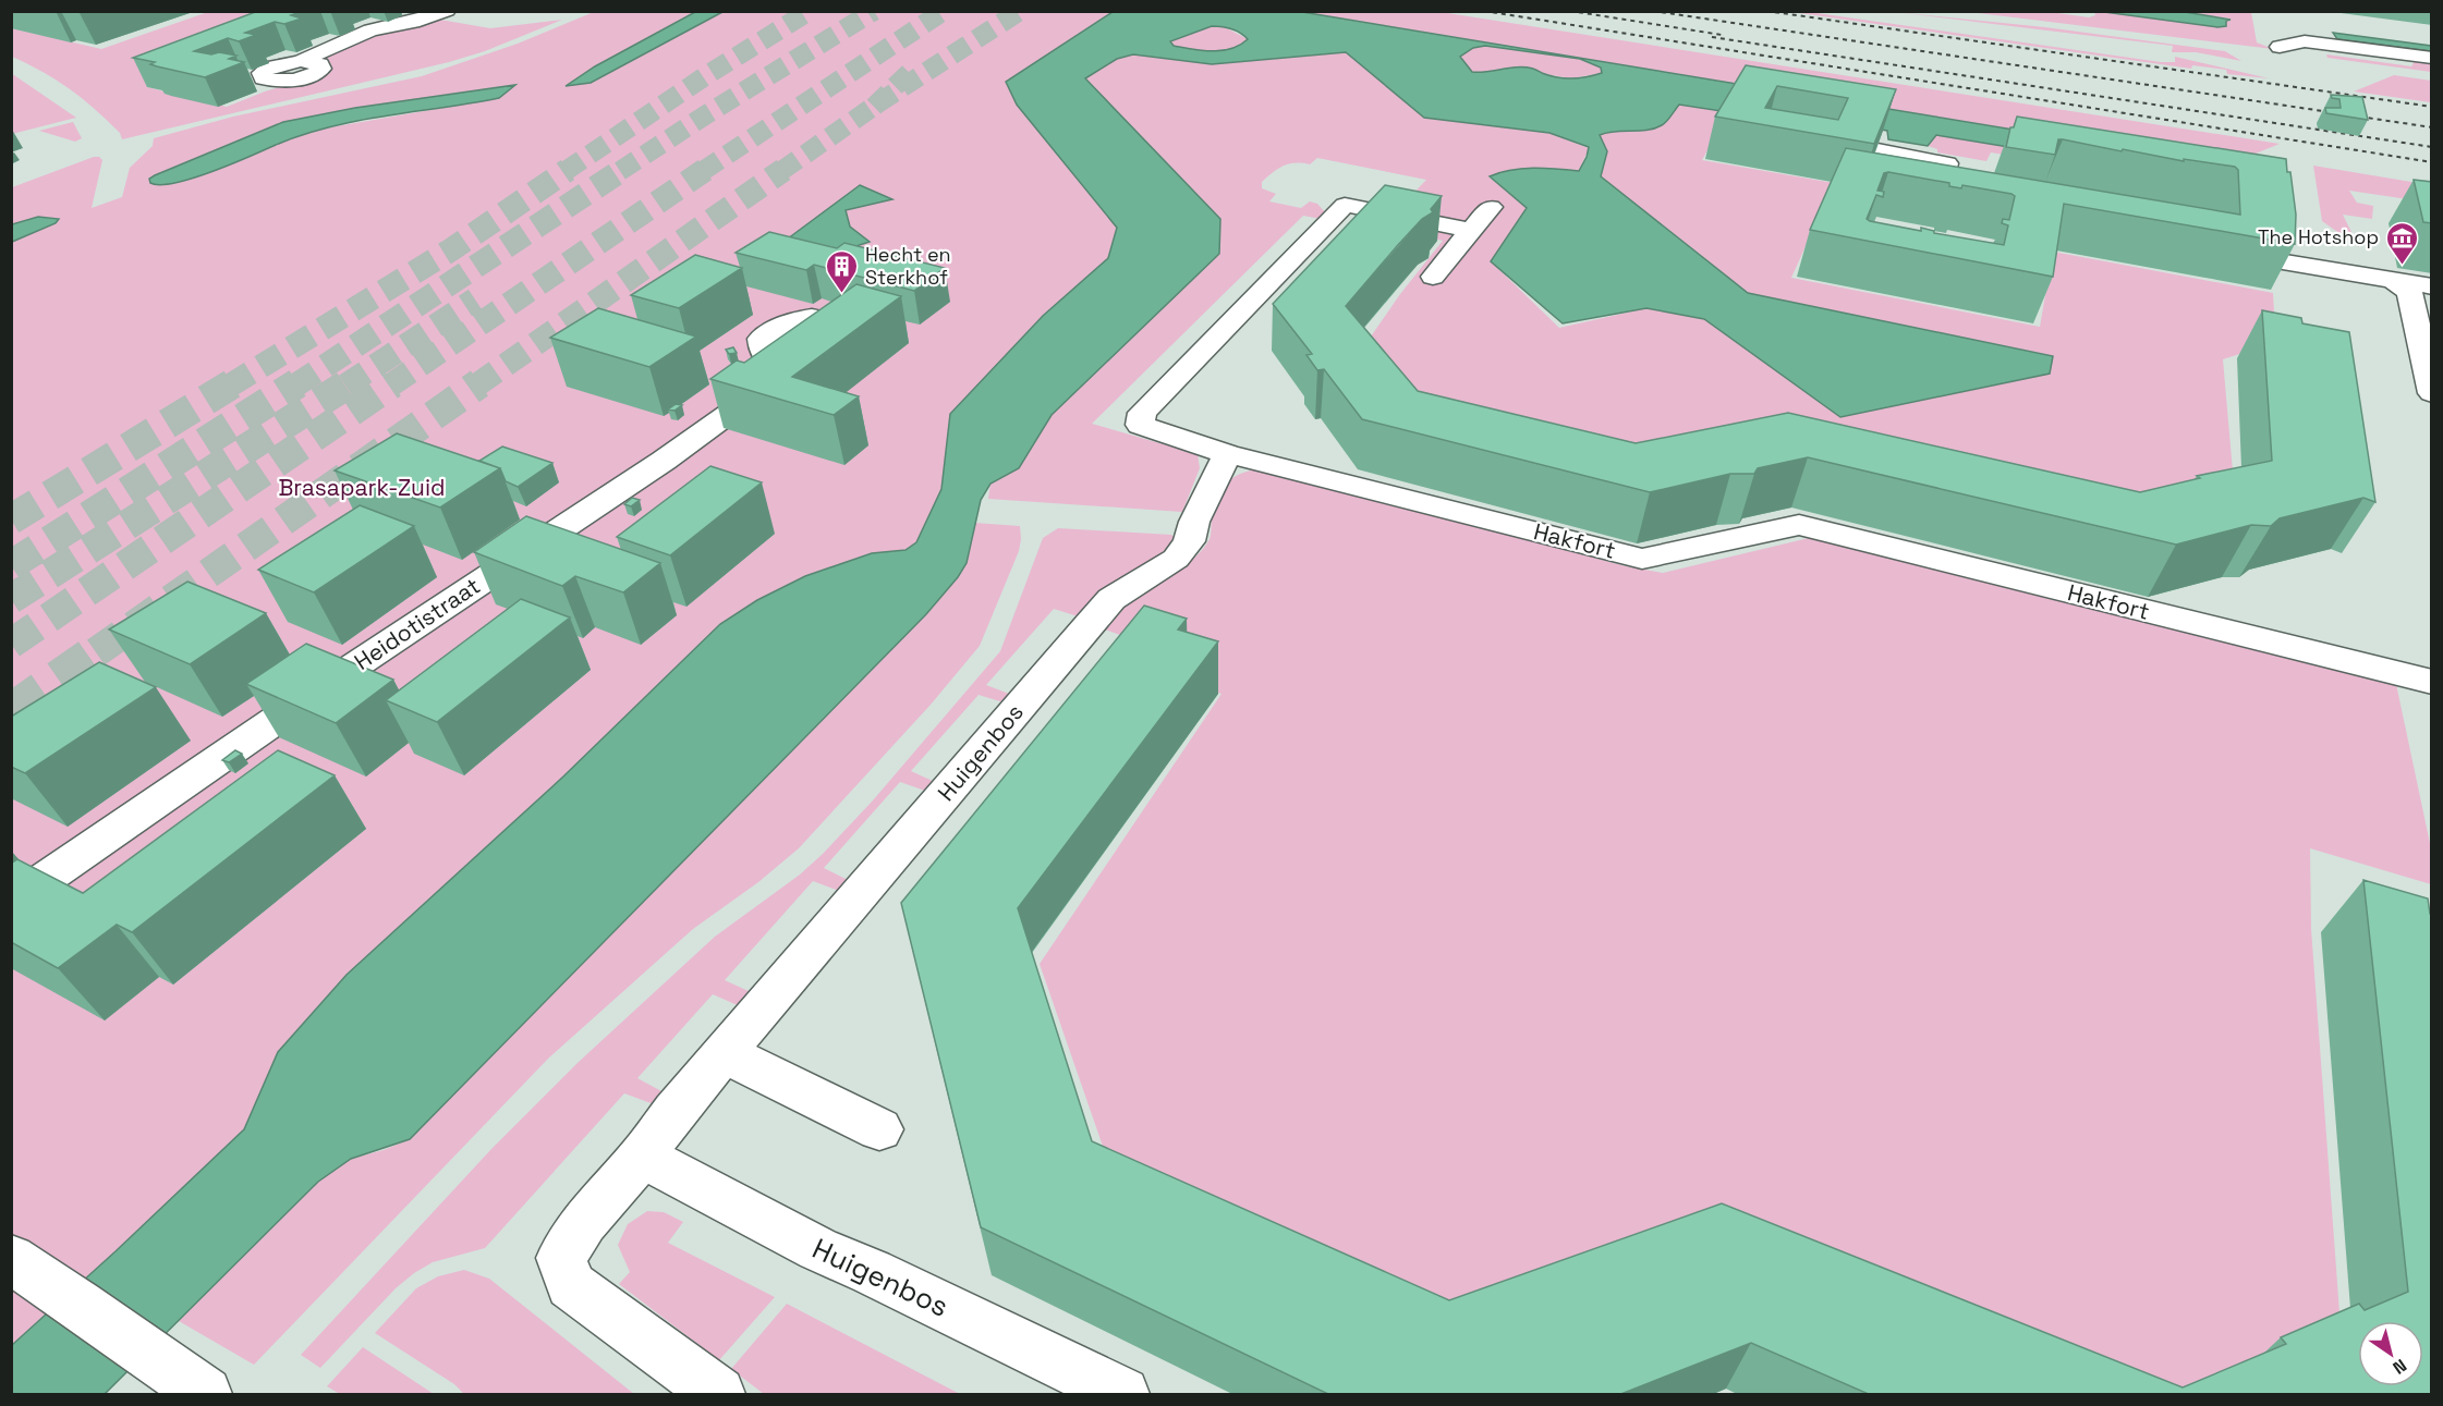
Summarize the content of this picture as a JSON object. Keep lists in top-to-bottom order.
{
  "streets": {
    "street": ["Hakfort", "Heidotistraat", "Huigenbos"]
  },
  "crossings": [
    ["Hakfort", "Huigenbos"]
  ],
  "parks": ["Brasapark-Zuid"],
  "places": {
    "museum": ["The Hotshop"],
    "building": ["Hecht en Sterkhof"]
  },
  "north": "bottom right"
}
